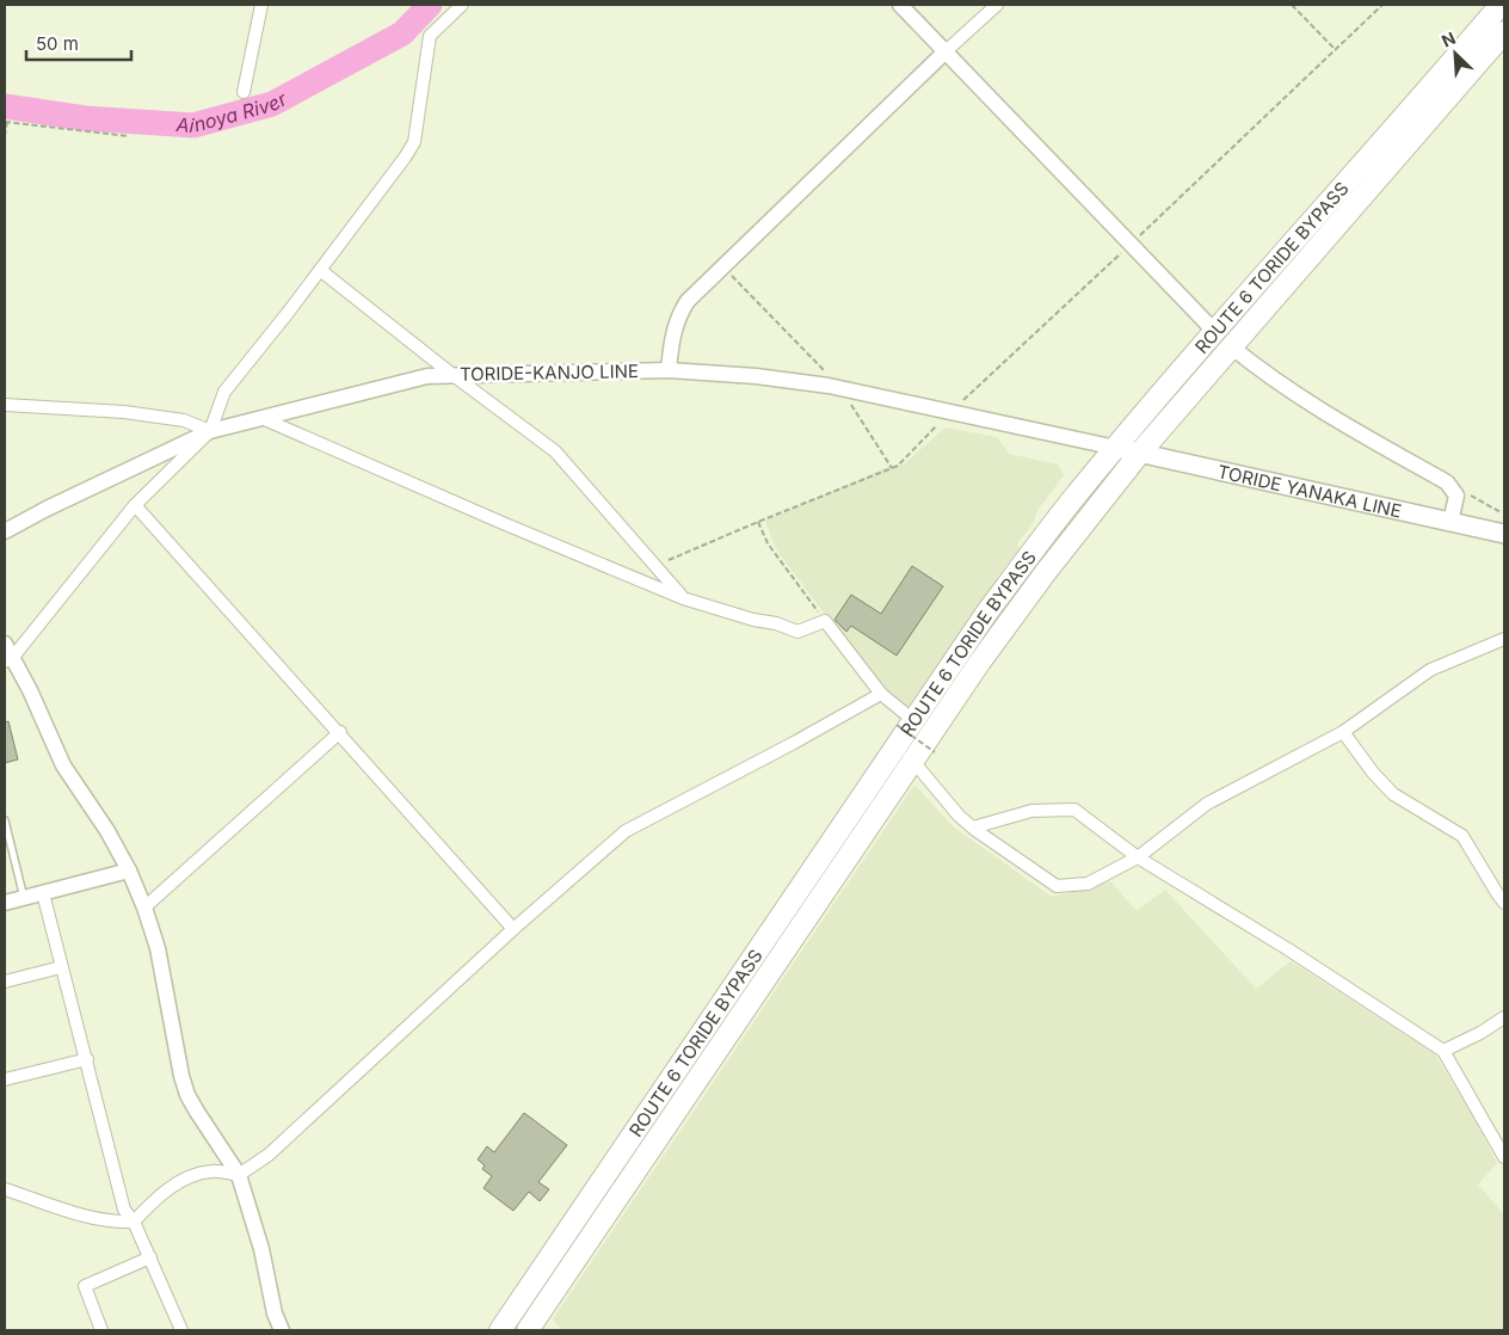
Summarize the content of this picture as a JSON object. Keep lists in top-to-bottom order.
{
  "streets": {
    "highway": ["ROUTE 6 TORIDE BYPASS"],
    "main road": ["TORIDE YANAKA LINE"],
    "street": ["TORIDE-KANJO LINE"]
  },
  "crossings": [
    ["ROUTE 6 TORIDE BYPASS", "TORIDE-KANJO LINE"],
    ["ROUTE 6 TORIDE BYPASS", "TORIDE YANAKA LINE"],
    ["TORIDE-KANJO LINE", "TORIDE YANAKA LINE"]
  ],
  "water": ["Ainoya River"],
  "scale_bar": "50 m",
  "north": "top left"
}
